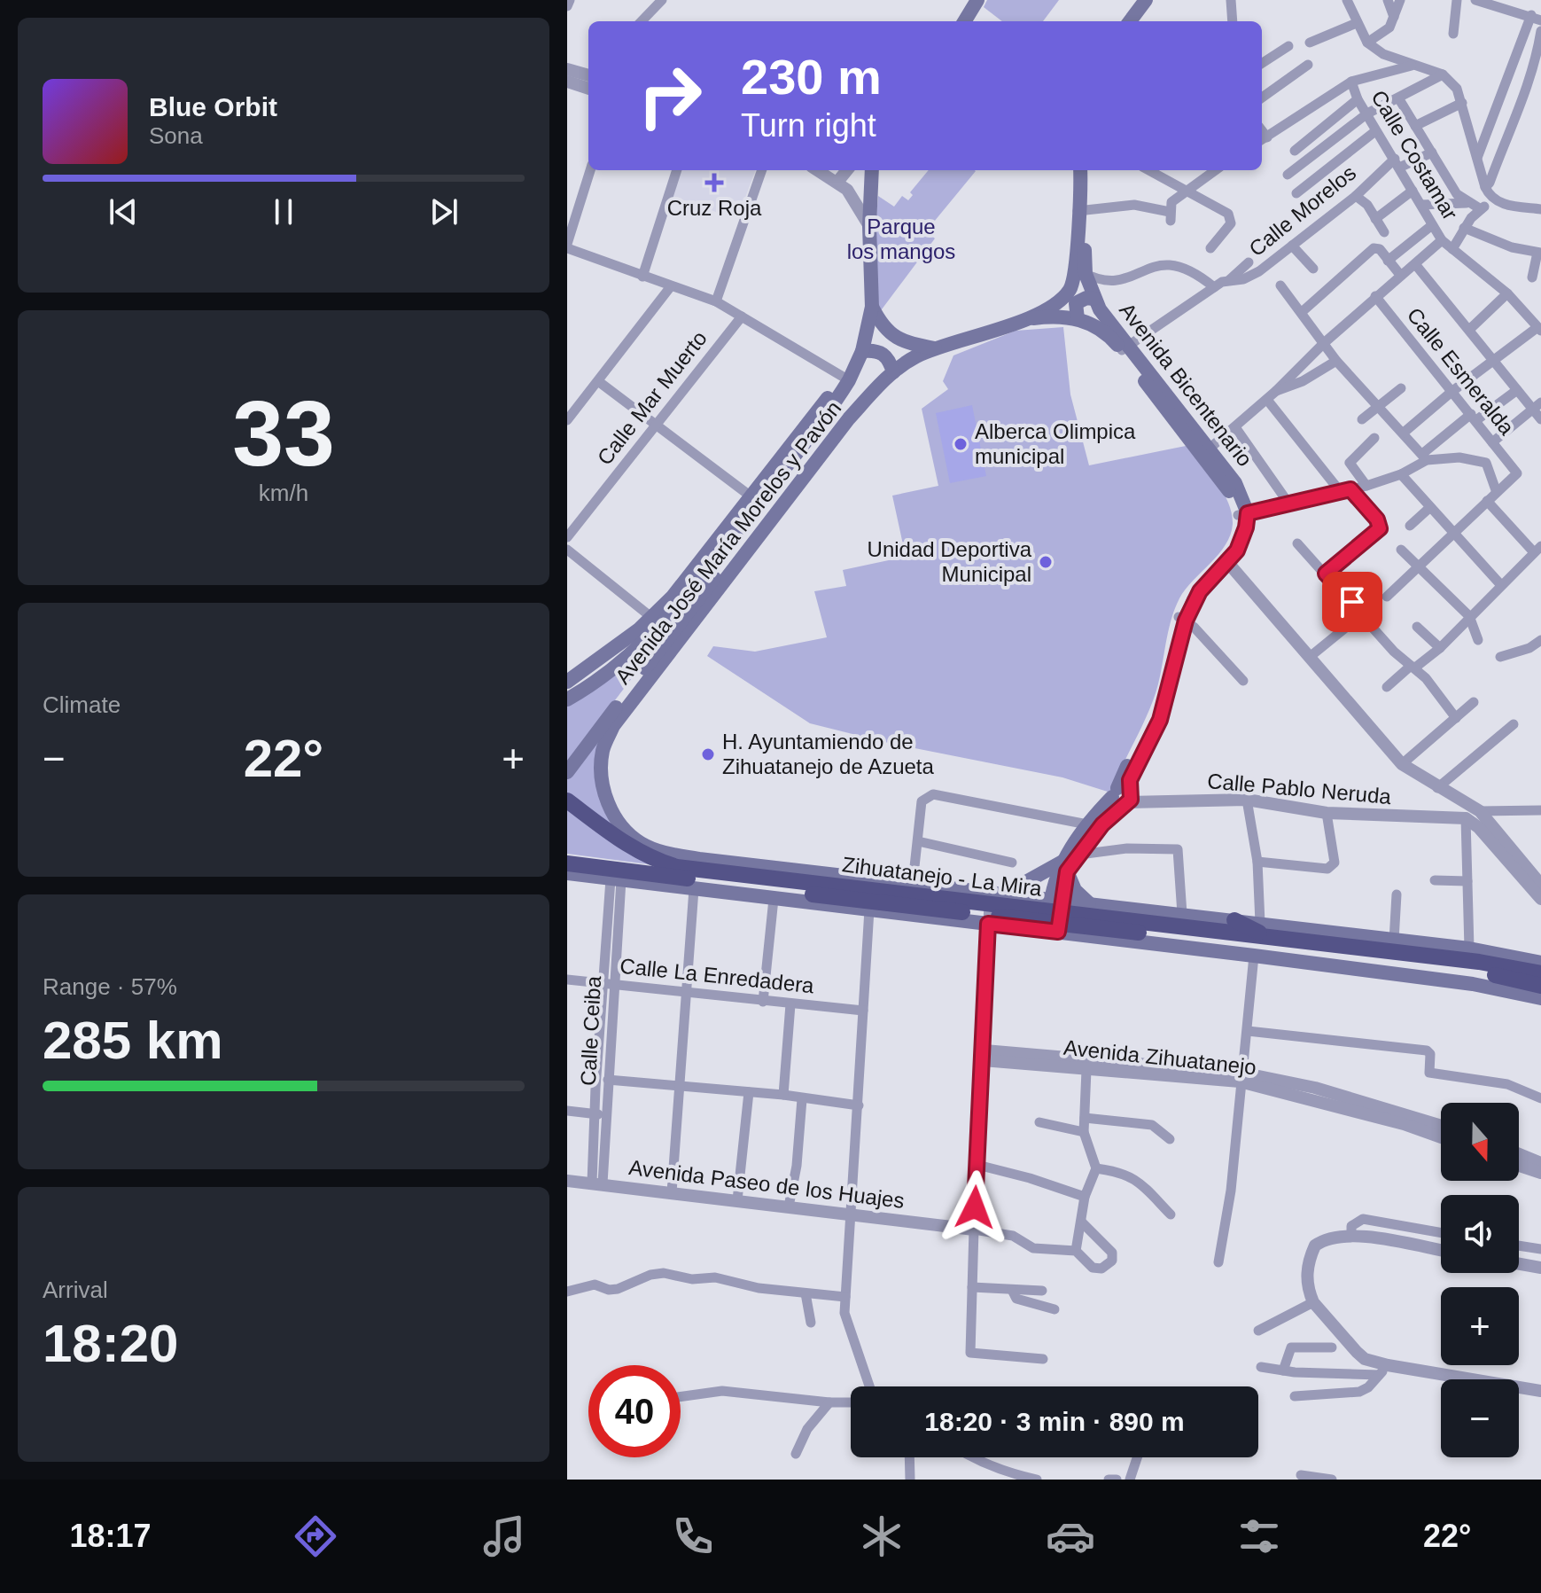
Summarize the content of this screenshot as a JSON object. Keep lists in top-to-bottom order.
{
  "streets": {
    "highway": ["Zihuatanejo - La Mira"],
    "main road": ["Avenida Bicentenario", "Avenida José María Morelos y Pavón"],
    "street": [
      "Calle Costamar",
      "Calle Morelos",
      "Calle Esmeralda",
      "Calle Mar Muerto",
      "Calle Pablo Neruda",
      "Calle La Enredadera",
      "Calle Ceiba",
      "Avenida Zihuatanejo",
      "Avenida Paseo de los Huajes"
    ]
  },
  "crossings": [
    ["Calle Costamar", "Calle Morelos"],
    ["Calle Morelos", "Avenida Bicentenario"],
    ["Avenida Bicentenario", "Avenida José María Morelos y Pavón"],
    ["Avenida José María Morelos y Pavón", "Zihuatanejo - La Mira"],
    ["Calle La Enredadera", "Calle Ceiba"],
    ["Calle Ceiba", "Avenida Paseo de los Huajes"]
  ],
  "parks": ["Parque los mangos"],
  "places": {
    "health": ["Cruz Roja"],
    "other": ["Alberca Olimpica municipal", "Unidad Deportiva Municipal", "H. Ayuntamiendo de Zihuatanejo de Azueta"]
  },
  "north": "bottom",
  "page": {
    "turn": ["230 m", "Turn right"],
    "song": ["Blue Orbit", "Sona"],
    "tile": [
      ["33", "km/h"],
      "Climate",
      ["Range · 57%", "285 km"],
      ["Arrival", "18:20"]
    ],
    "heat": ["−", "22°", "+"],
    "map_buttons": ["+", "−"],
    "limit": "40",
    "trip": "18:20 · 3 min · 890 m",
    "tabs": ["18:17", "22°"]
  }
}
